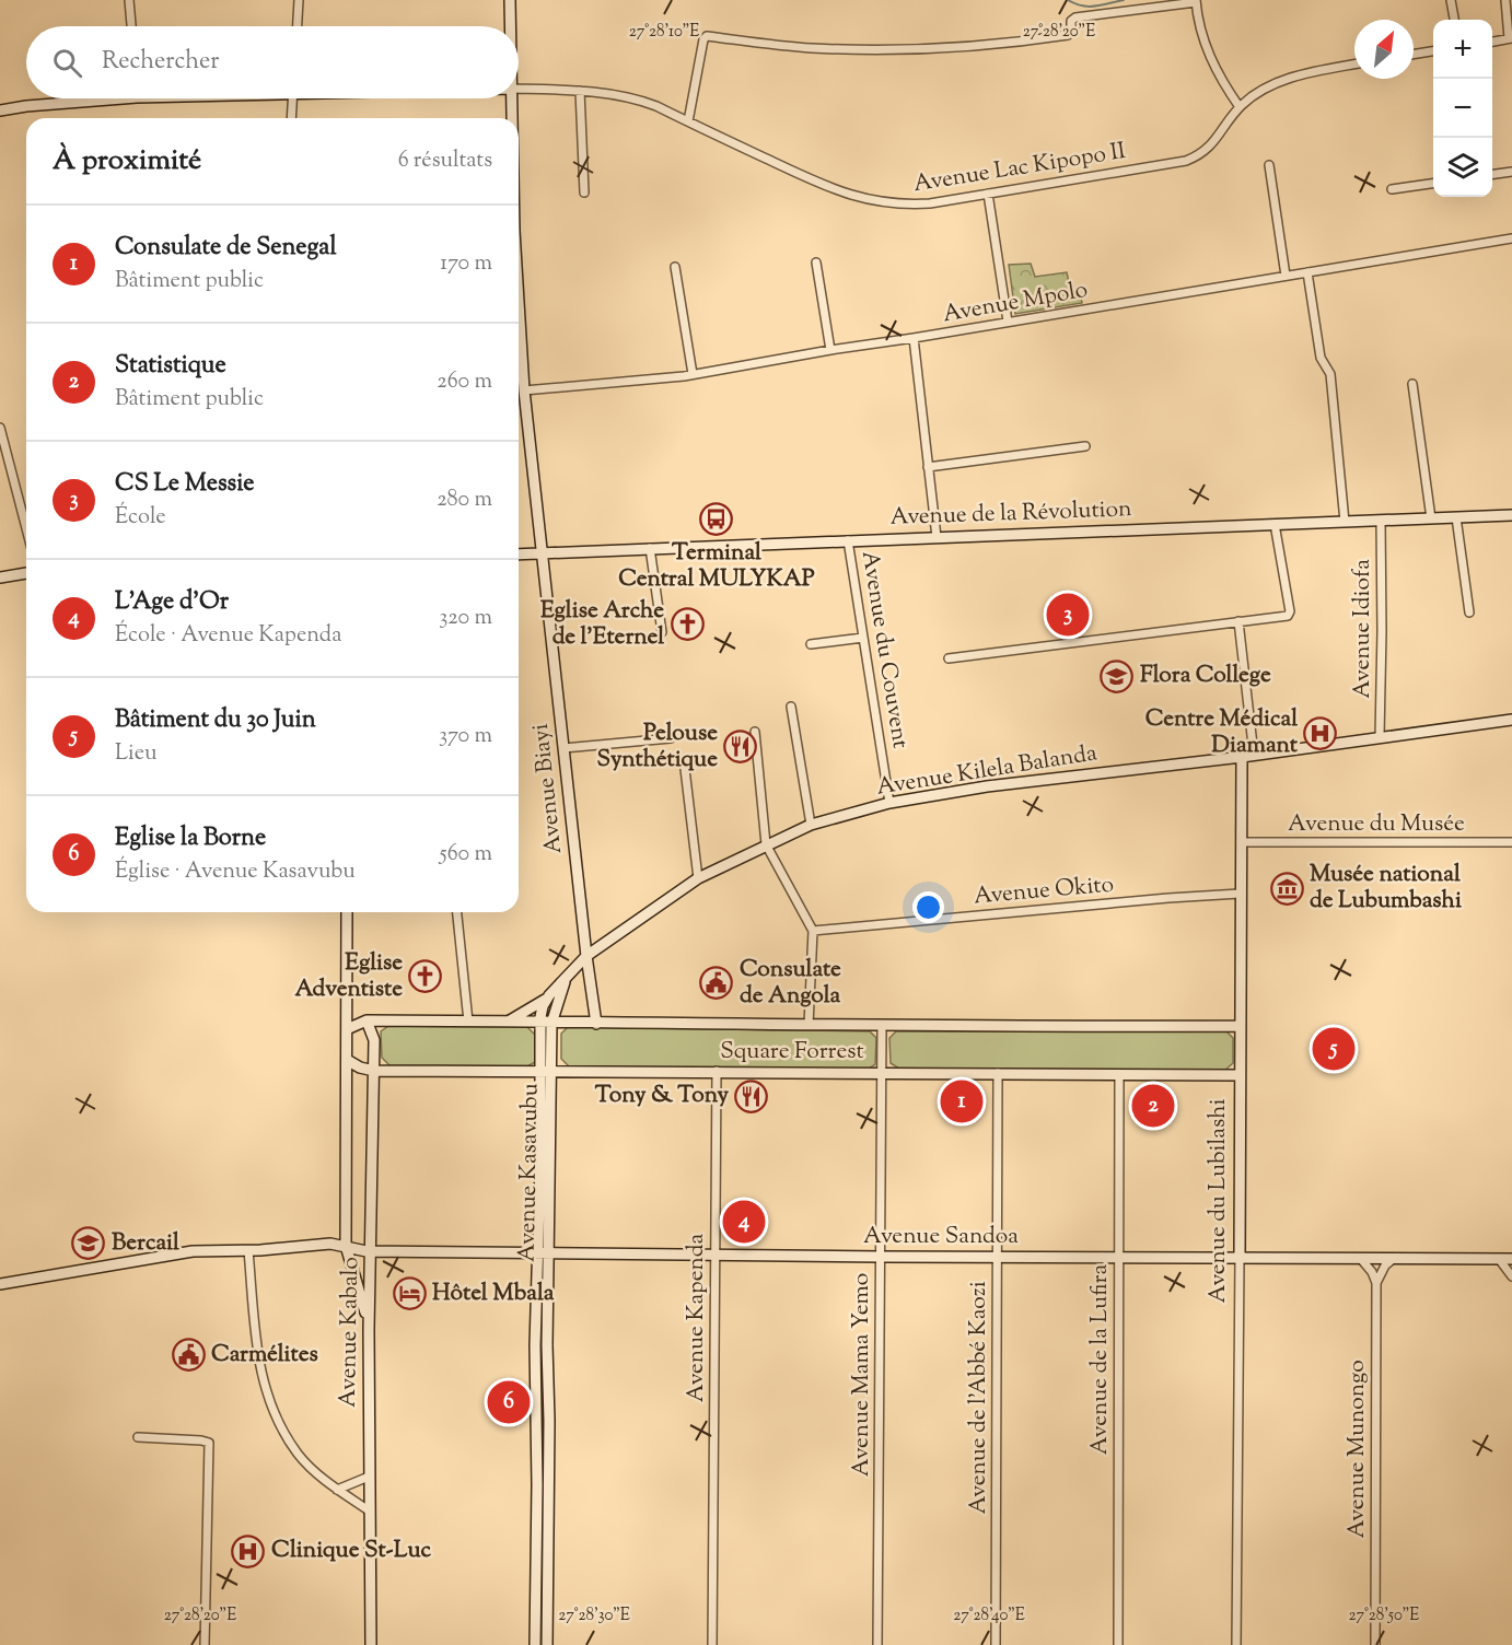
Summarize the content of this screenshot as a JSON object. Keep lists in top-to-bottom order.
{
  "streets": {
    "street": [
      "Avenue Lac Kipopo II",
      "Avenue Mpolo",
      "Avenue de la Révolution",
      "Avenue Idiofa",
      "Avenue du Couvent",
      "Avenue Kilela Balanda",
      "Avenue Biayi",
      "Avenue du Musée",
      "Avenue Okito",
      "Square Forrest",
      "Avenue Kasavubu",
      "Avenue du Lubilashi",
      "Avenue Sandoa",
      "Avenue Kapenda",
      "Avenue Kabalo",
      "Avenue de la Lufira",
      "Avenue Mama Yemo",
      "Avenue de l'Abbé Kaozi",
      "Avenue Munongo"
    ]
  },
  "crossings": [
    ["Avenue Mpolo", "Avenue Biayi"],
    ["Avenue de la Révolution", "Avenue Idiofa"],
    ["Avenue de la Révolution", "Avenue du Couvent"],
    ["Avenue de la Révolution", "Avenue Biayi"],
    ["Avenue Idiofa", "Avenue Kilela Balanda"],
    ["Avenue du Couvent", "Avenue Kilela Balanda"],
    ["Avenue Kilela Balanda", "Avenue Biayi"],
    ["Avenue Kilela Balanda", "Square Forrest"],
    ["Avenue Kilela Balanda", "Avenue Kasavubu"],
    ["Avenue Kilela Balanda", "Avenue du Lubilashi"],
    ["Avenue Biayi", "Square Forrest"],
    ["Avenue du Musée", "Avenue du Lubilashi"],
    ["Avenue Okito", "Avenue du Lubilashi"],
    ["Square Forrest", "Avenue Kasavubu"],
    ["Square Forrest", "Avenue du Lubilashi"],
    ["Square Forrest", "Avenue Kapenda"],
    ["Square Forrest", "Avenue Kabalo"],
    ["Square Forrest", "Avenue de la Lufira"],
    ["Square Forrest", "Avenue Mama Yemo"],
    ["Square Forrest", "Avenue de l'Abbé Kaozi"],
    ["Avenue Kasavubu", "Avenue Sandoa"],
    ["Avenue du Lubilashi", "Avenue Sandoa"],
    ["Avenue Sandoa", "Avenue Kapenda"],
    ["Avenue Sandoa", "Avenue Kabalo"],
    ["Avenue Sandoa", "Avenue de la Lufira"],
    ["Avenue Sandoa", "Avenue Mama Yemo"],
    ["Avenue Sandoa", "Avenue de l'Abbé Kaozi"]
  ],
  "places": {
    "bus stop": ["Terminal Central MULYKAP"],
    "church": ["Eglise Arche de l'Eternel", "Eglise Adventiste"],
    "school or university": ["Flora College", "Bercail"],
    "hospital": ["Centre Médical Diamant", "Clinique St-Luc"],
    "restaurant": ["Pelouse Synthétique", "Tony & Tony"],
    "museum": ["Musée national de Lubumbashi"],
    "public building": ["Consulate de Angola", "Carmélites"],
    "hotel": ["Hôtel Mbala"]
  },
  "north": "top right",
  "page": {
    "map_buttons": ["+", "−"],
    "search": "Rechercher",
    "heading": ["À proximité", "6 résultats"],
    "list": [
      {
        "mark": "1",
        "name": "Consulate de Senegal",
        "note": "Bâtiment public",
        "value": "170 m"
      },
      {
        "mark": "2",
        "name": "Statistique",
        "note": "Bâtiment public",
        "value": "260 m"
      },
      {
        "mark": "3",
        "name": "CS Le Messie",
        "note": "École",
        "value": "280 m"
      },
      {
        "mark": "4",
        "name": "L'Age d'Or",
        "note": "École · Avenue Kapenda",
        "value": "320 m"
      },
      {
        "mark": "5",
        "name": "Bâtiment du 30 Juin",
        "note": "Lieu",
        "value": "370 m"
      },
      {
        "mark": "6",
        "name": "Eglise la Borne",
        "note": "Église · Avenue Kasavubu",
        "value": "560 m"
      }
    ],
    "pins": [
      "3",
      "5",
      "1",
      "2",
      "4",
      "6"
    ]
  },
  "coordinates": [
    "27°28'10\"E",
    "27°28'20\"E",
    "27°28'30\"E",
    "27°28'40\"E",
    "27°28'50\"E"
  ]
}
